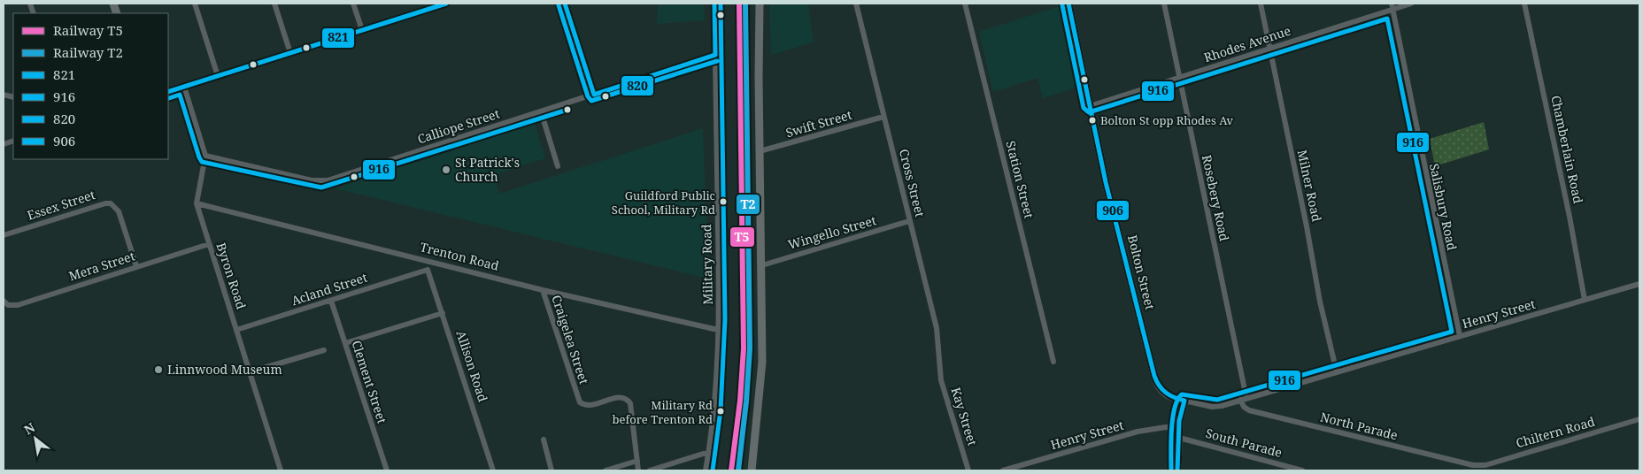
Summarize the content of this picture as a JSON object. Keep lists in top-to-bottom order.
{
  "streets": {
    "street": [
      "Rhodes Avenue",
      "Swift Street",
      "Calliope Street",
      "Chamberlain Road",
      "Station Street",
      "Cross Street",
      "Milner Road",
      "Rosebery Road",
      "Essex Street",
      "Salisbury Road",
      "Wingello Street",
      "Trenton Road",
      "Military Road",
      "Mera Street",
      "Bolton Street",
      "Byron Road",
      "Acland Street",
      "Henry Street",
      "Craigelea Street",
      "Allison Road",
      "Clement Street",
      "Kay Street",
      "North Parade",
      "Chiltern Road",
      "South Parade"
    ]
  },
  "crossings": [
    ["Rhodes Avenue", "Milner Road"],
    ["Rhodes Avenue", "Rosebery Road"],
    ["Rhodes Avenue", "Salisbury Road"],
    ["Rhodes Avenue", "Bolton Street"],
    ["Swift Street", "Cross Street"],
    ["Calliope Street", "Military Road"],
    ["Calliope Street", "Byron Road"],
    ["Chamberlain Road", "Henry Street"],
    ["Cross Street", "Wingello Street"],
    ["Cross Street", "Kay Street"],
    ["Milner Road", "Henry Street"],
    ["Rosebery Road", "Henry Street"],
    ["Rosebery Road", "North Parade"],
    ["Essex Street", "Mera Street"],
    ["Salisbury Road", "Henry Street"],
    ["Trenton Road", "Military Road"],
    ["Trenton Road", "Byron Road"],
    ["Trenton Road", "Craigelea Street"],
    ["Mera Street", "Byron Road"],
    ["Bolton Street", "Henry Street"],
    ["Byron Road", "Acland Street"],
    ["Acland Street", "Allison Road"],
    ["Acland Street", "Clement Street"],
    ["Henry Street", "North Parade"],
    ["North Parade", "Chiltern Road"]
  ],
  "places": [
    "Bolton St opp Rhodes Av",
    "St Patrick's Church",
    "Guildford Public School, Military Rd",
    "Linnwood Museum",
    "Military Rd before Trenton Rd"
  ],
  "lines": [
    "rail line T5",
    "rail line T2",
    "transit line 821",
    "transit line 820",
    "transit line 906",
    "transit line 916"
  ],
  "legend": [
    "Railway T5",
    "Railway T2",
    "821",
    "916",
    "820",
    "906"
  ],
  "north": "top left"
}
